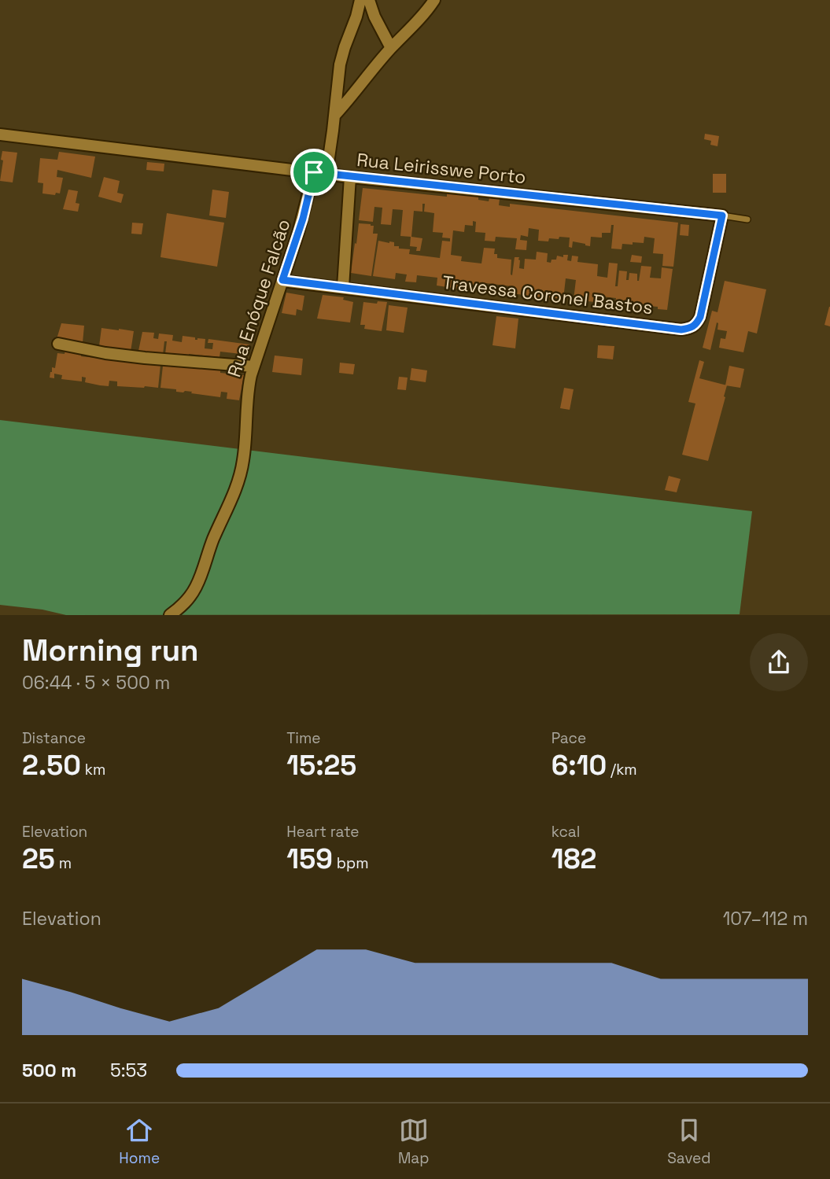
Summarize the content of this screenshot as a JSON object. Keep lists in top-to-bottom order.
{
  "streets": {
    "street": ["Rua Leirisswe Porto", "Travessa Coronel Bastos", "Rua Enóque Falcão"]
  },
  "crossings": [
    ["Rua Leirisswe Porto", "Travessa Coronel Bastos"],
    ["Rua Leirisswe Porto", "Rua Enóque Falcão"],
    ["Travessa Coronel Bastos", "Rua Enóque Falcão"]
  ],
  "page": {
    "heading": ["Morning run", "06:44 · 5 × 500 m"],
    "stats": [
      ["Distance", "2.50 km"],
      ["Time", "15:25"],
      ["Pace", "6:10 /km"],
      ["Elevation", "25 m"],
      ["Heart rate", "159 bpm"],
      ["kcal", "182"]
    ],
    "chart": ["Elevation", "107–112 m"],
    "list": [
      {
        "name": "500 m",
        "note": "5:53"
      }
    ],
    "tabs": ["Home", "Map", "Saved"]
  }
}
